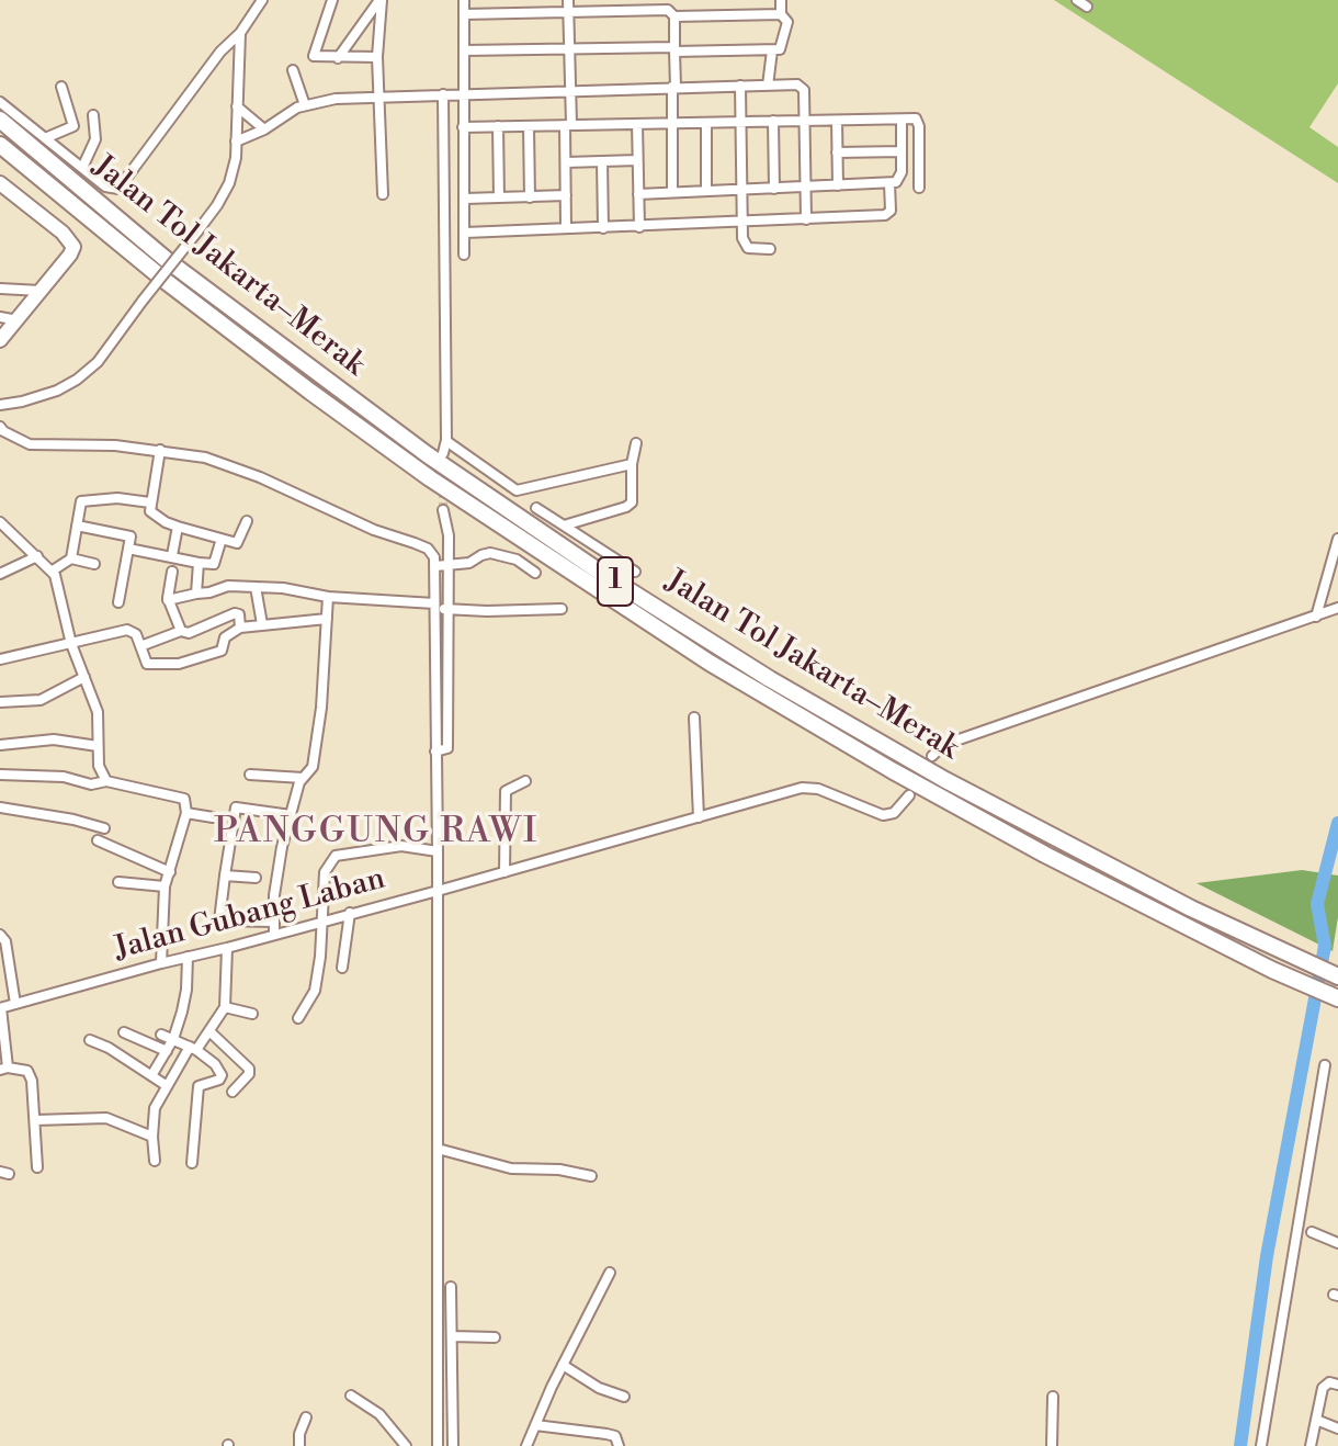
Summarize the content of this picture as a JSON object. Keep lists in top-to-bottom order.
{
  "streets": {
    "highway": ["Jalan Tol Jakarta–Merak", "1"],
    "street": ["Jalan Gubang Laban"]
  },
  "districts": ["PANGGUNG RAWI"]
}
